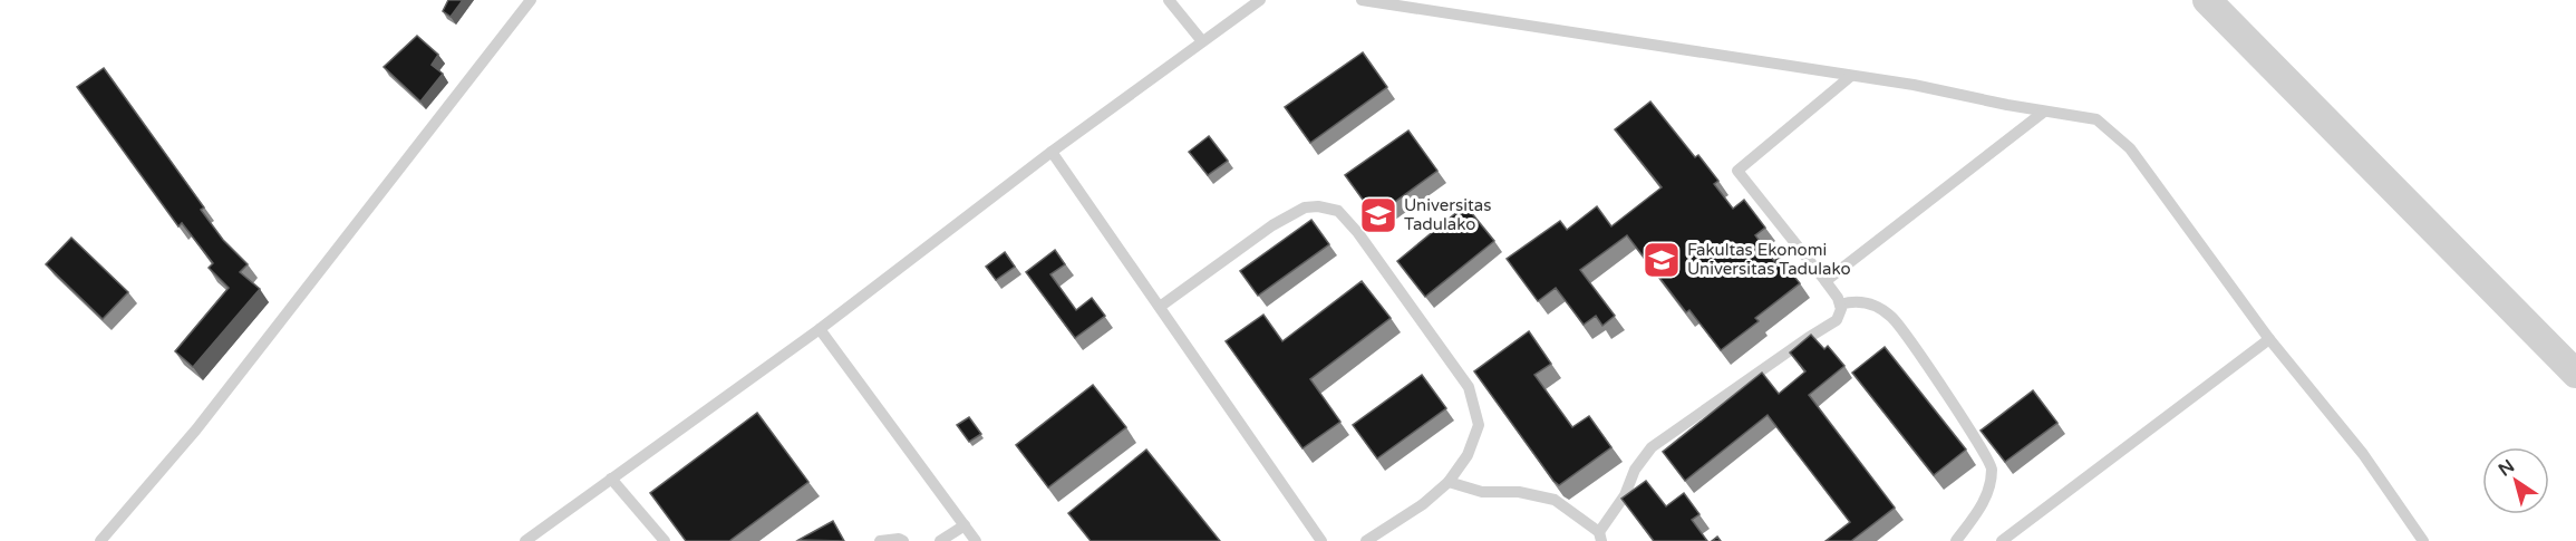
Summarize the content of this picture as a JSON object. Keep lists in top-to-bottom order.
{
  "places": {
    "school or university": ["Universitas Tadulako", "Fakultas Ekonomi Universitas Tadulako"]
  },
  "north": "top left"
}
